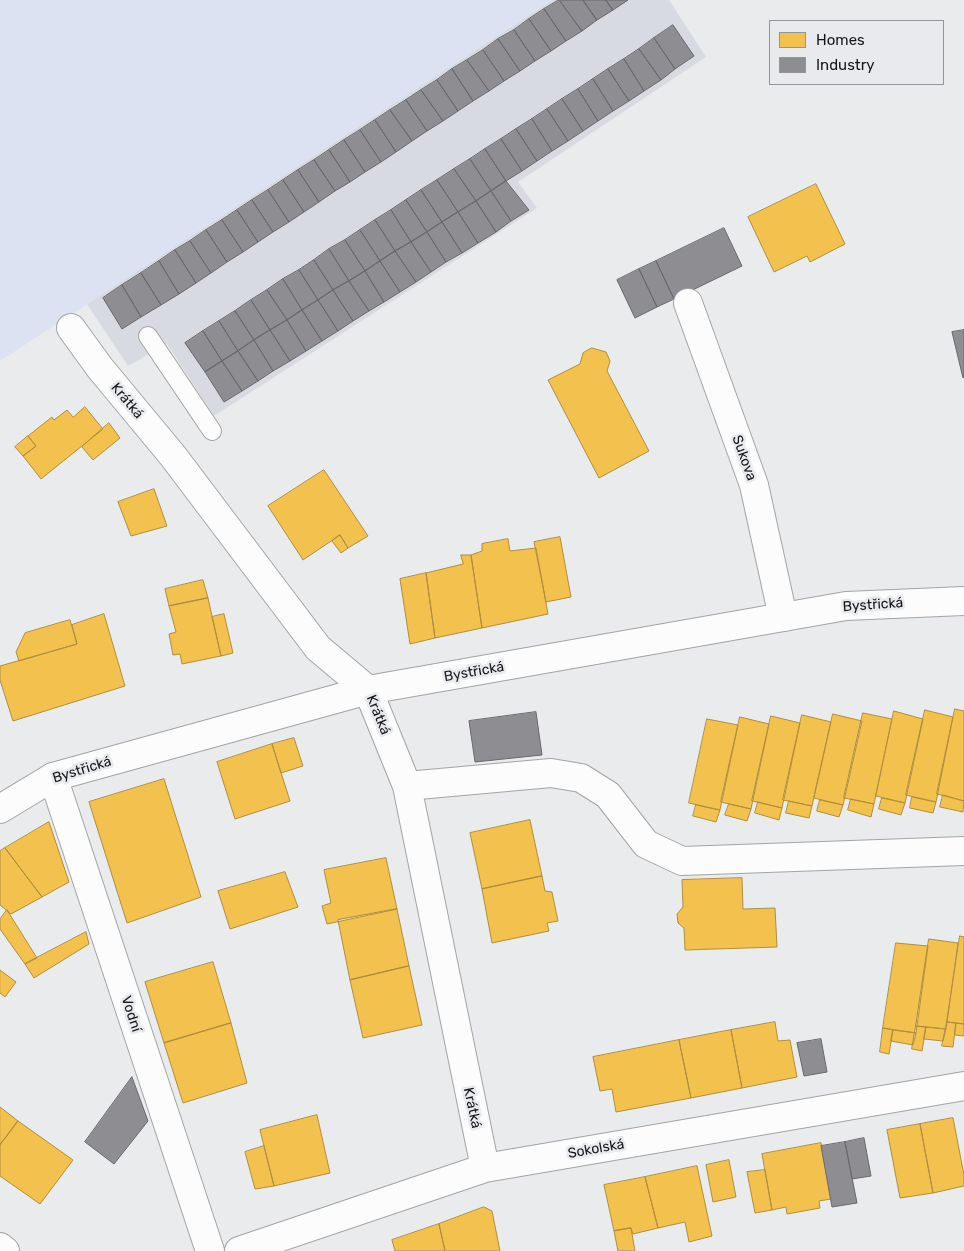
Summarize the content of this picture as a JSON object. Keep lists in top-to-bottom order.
{
  "streets": {
    "street": [
      "Krátká",
      "Sukova",
      "Bystřická",
      "Vodní",
      "Sokolská"
    ]
  },
  "crossings": [
    ["Krátká", "Bystřická"],
    ["Krátká", "Sokolská"],
    ["Sukova", "Bystřická"],
    ["Bystřická", "Vodní"]
  ],
  "legend": ["Homes", "Industry"]
}
